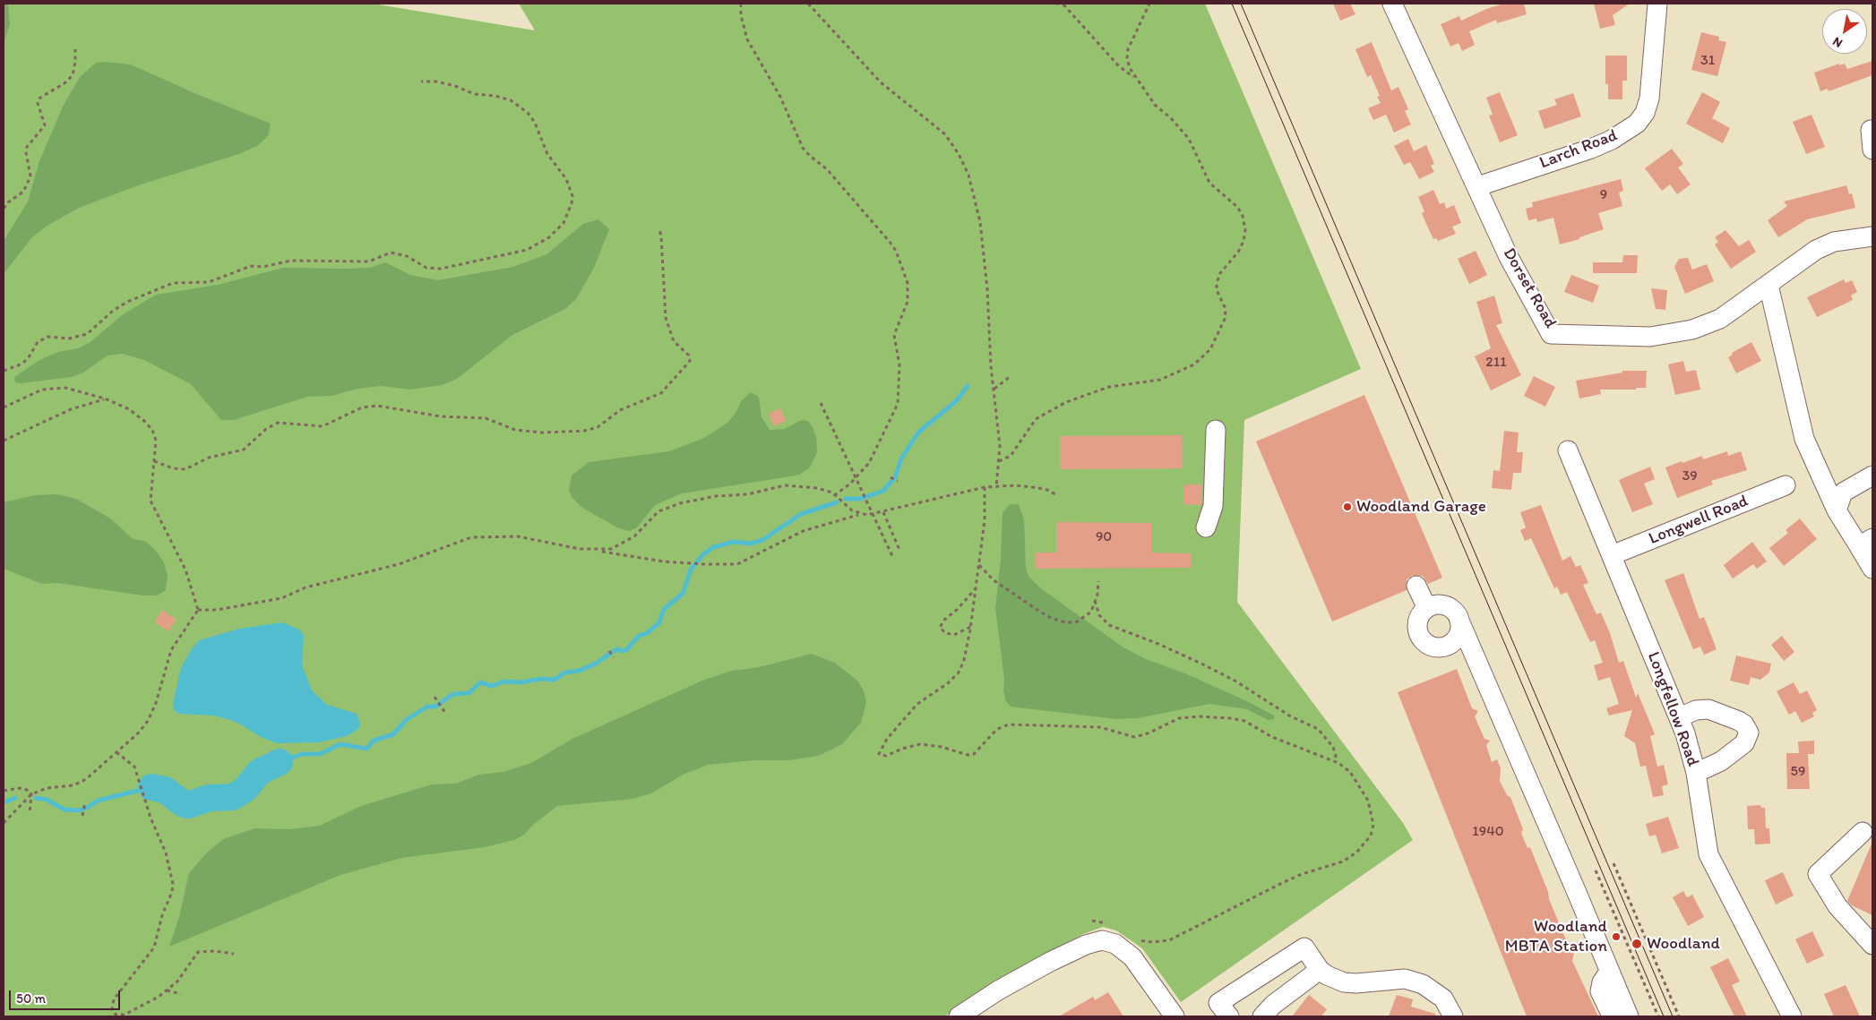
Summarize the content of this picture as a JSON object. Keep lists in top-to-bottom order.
{
  "streets": {
    "street": [
      "Larch Road",
      "Dorset Road",
      "Longwell Road",
      "Longfellow Road"
    ]
  },
  "crossings": [
    ["Larch Road", "Dorset Road"],
    ["Longwell Road", "Longfellow Road"]
  ],
  "places": ["Woodland Garage", "Woodland MBTA Station", "Woodland"],
  "house_numbers": [
    "31",
    "9",
    "211",
    "39",
    "90",
    "59",
    "1940"
  ],
  "scale_bar": "50 m",
  "north": "bottom left"
}
